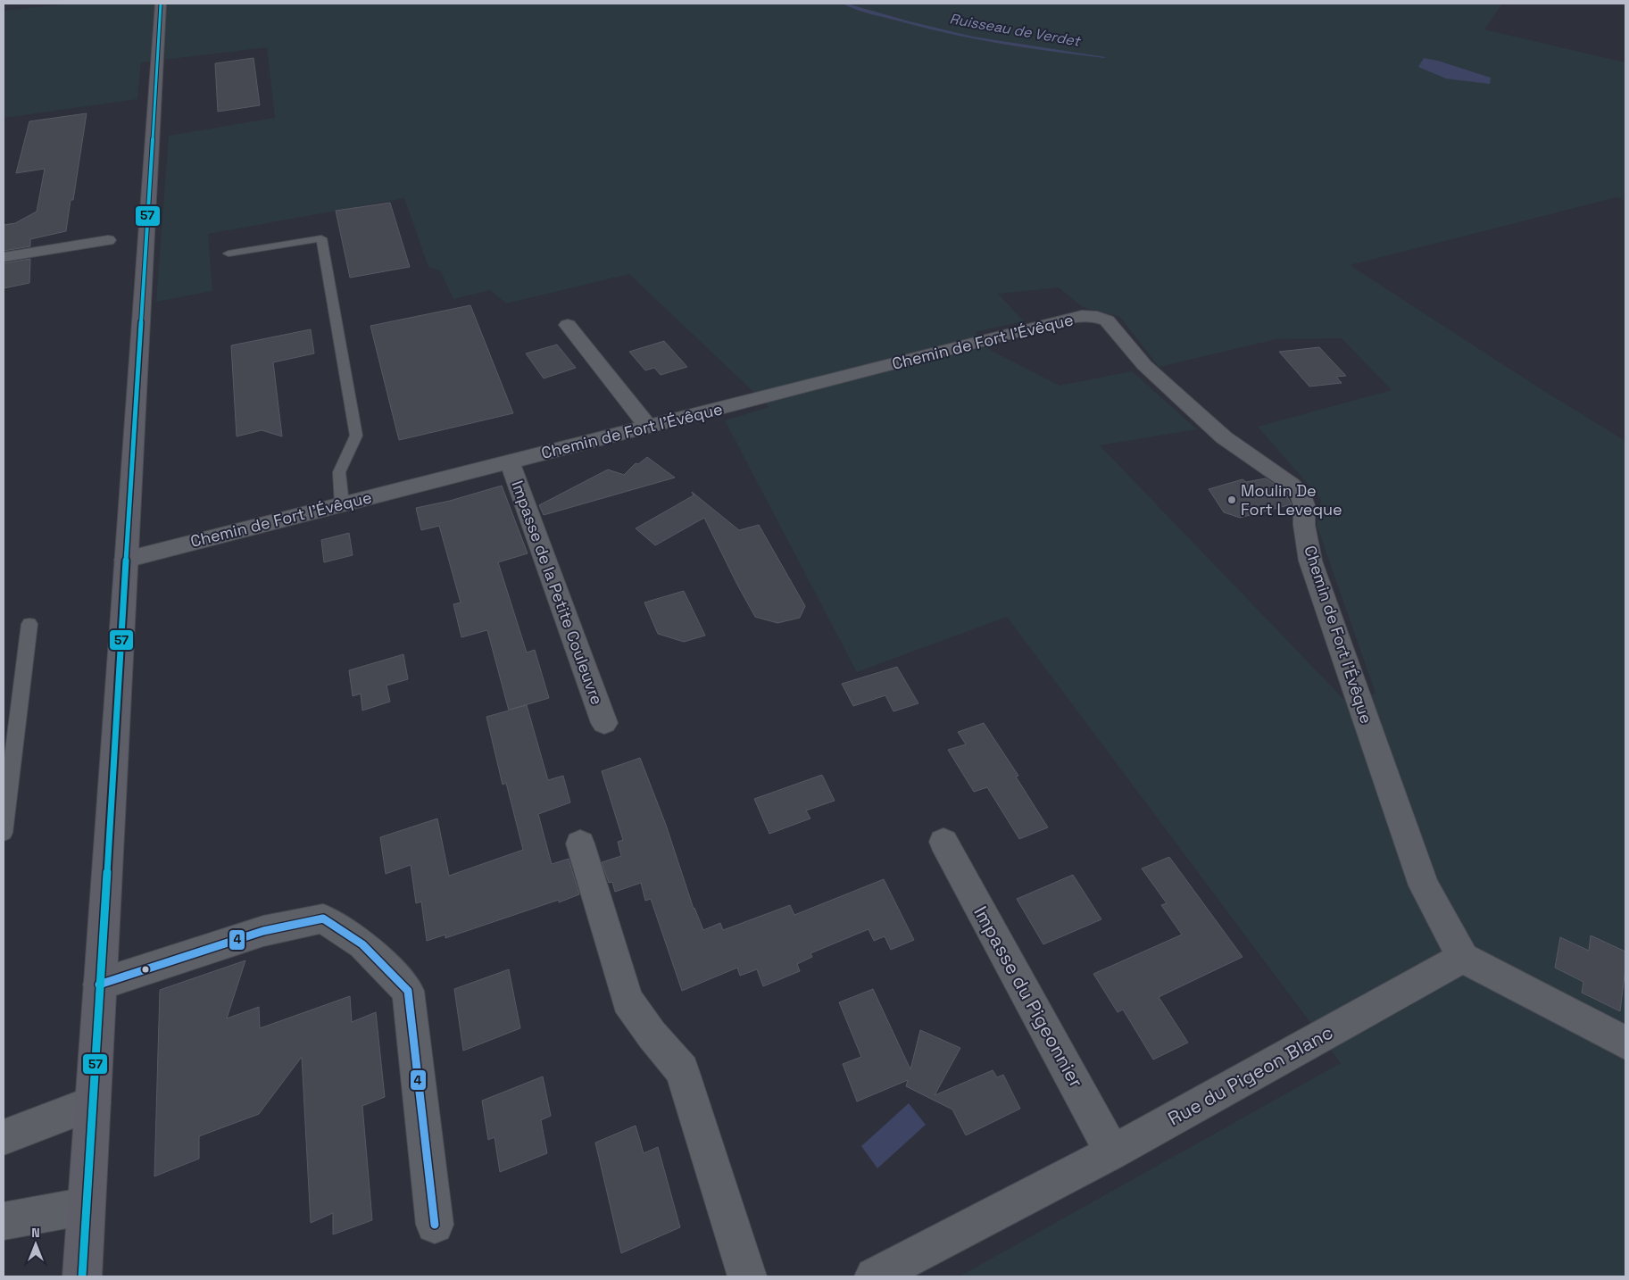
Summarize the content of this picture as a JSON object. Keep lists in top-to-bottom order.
{
  "streets": {
    "street": [
      "Chemin de Fort l'Évêque",
      "Impasse de la Petite Couleuvre",
      "Impasse du Pigeonnier",
      "Rue du Pigeon Blanc"
    ]
  },
  "crossings": [
    ["Chemin de Fort l'Évêque", "Impasse de la Petite Couleuvre"],
    ["Chemin de Fort l'Évêque", "Rue du Pigeon Blanc"],
    ["Impasse du Pigeonnier", "Rue du Pigeon Blanc"]
  ],
  "water": ["Ruisseau de Verdet"],
  "places": ["Moulin De Fort Leveque"],
  "lines": ["transit line 57", "transit line 4"],
  "north": "top"
}
